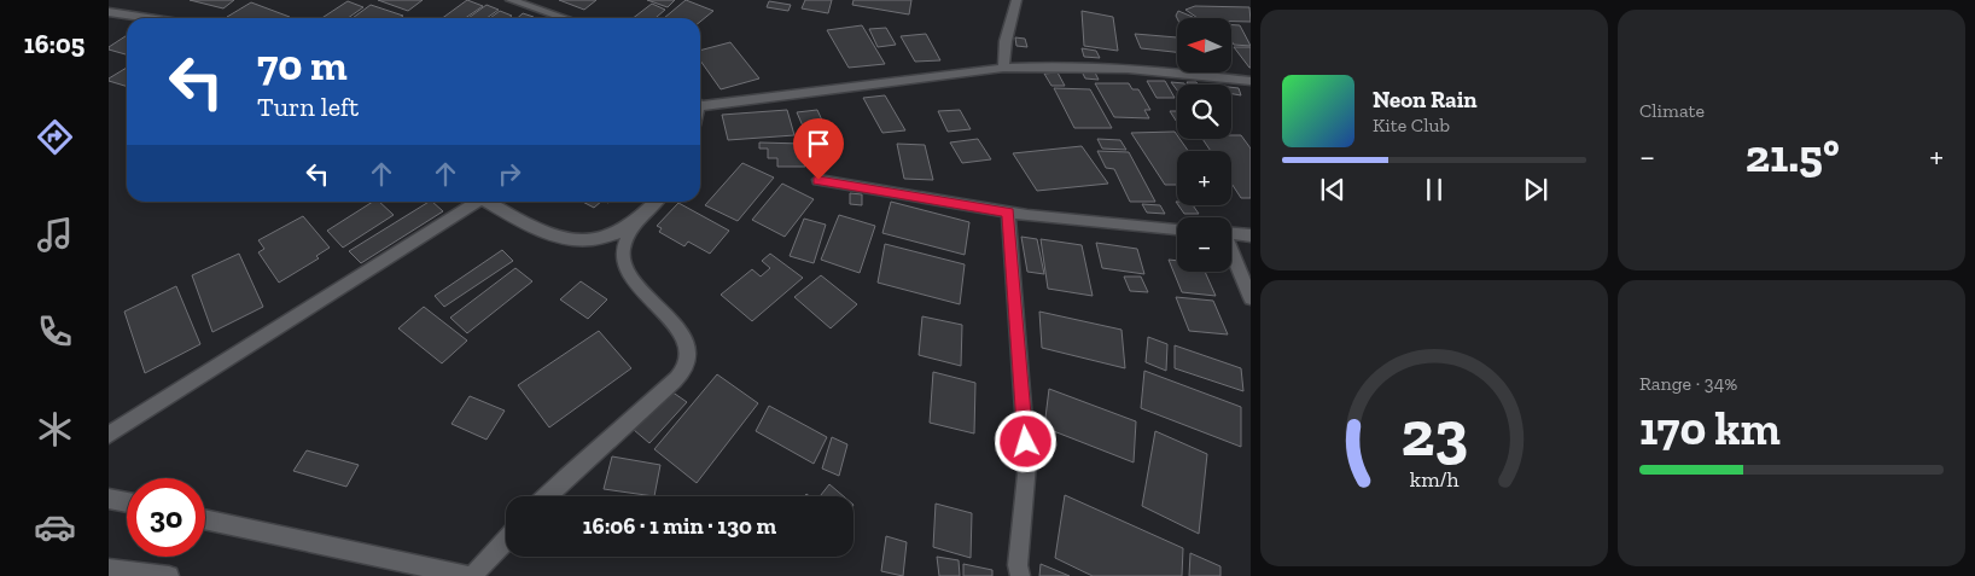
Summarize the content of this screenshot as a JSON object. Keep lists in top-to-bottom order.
{
  "north": "left",
  "page": {
    "tabs": "16:05",
    "tile": [
      "Climate",
      ["Range · 34%", "170 km"]
    ],
    "map_buttons": ["+", "−"],
    "turn": ["70 m", "Turn left"],
    "song": ["Neon Rain", "Kite Club"],
    "heat": ["−", "21.5°", "+"],
    "limit": "30",
    "trip": "16:06 · 1 min · 130 m",
    "gauge": ["23", "km/h"]
  }
}
